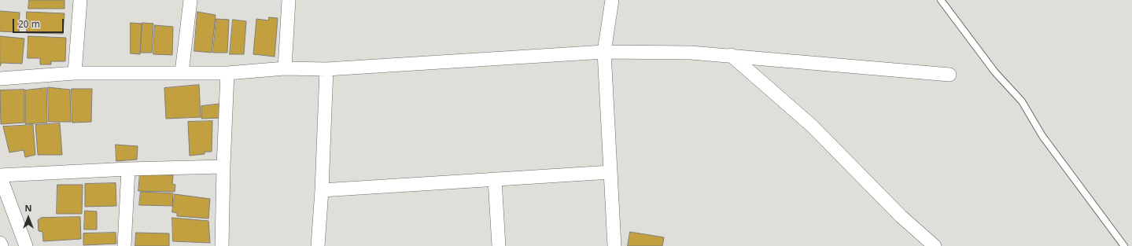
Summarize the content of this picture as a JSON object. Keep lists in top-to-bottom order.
{
  "scale_bar": "20 m",
  "north": "top"
}
